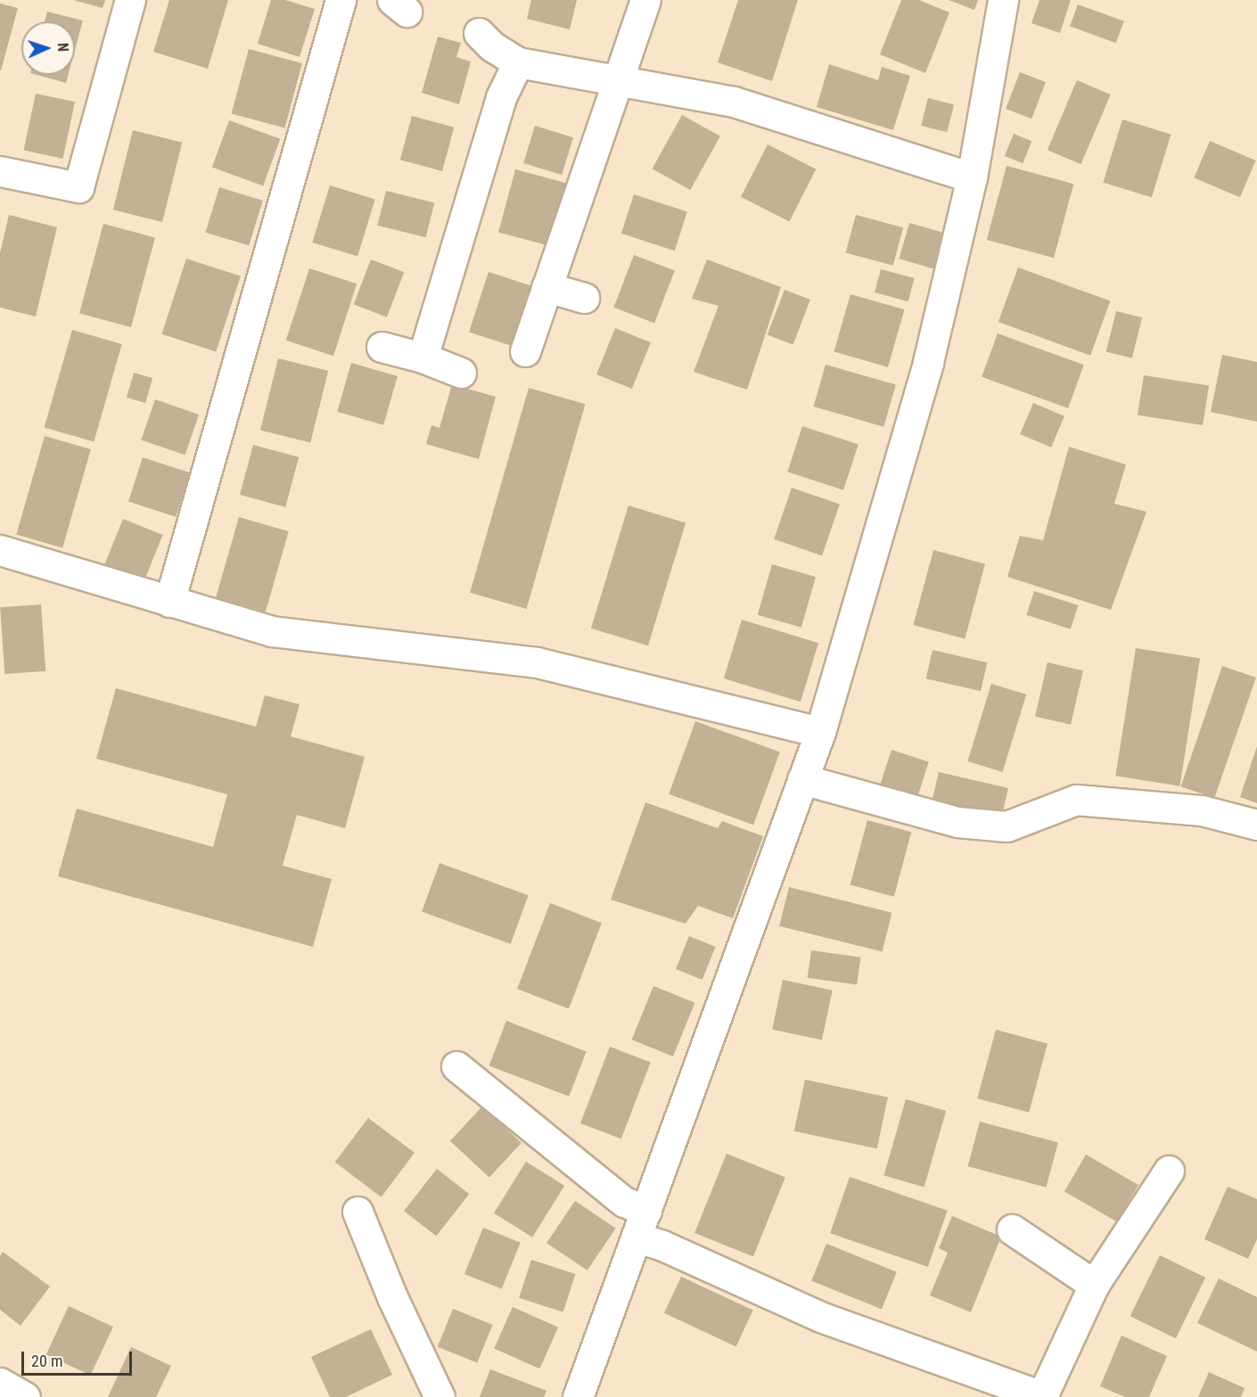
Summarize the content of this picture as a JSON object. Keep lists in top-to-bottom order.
{
  "scale_bar": "20 m",
  "north": "right"
}
